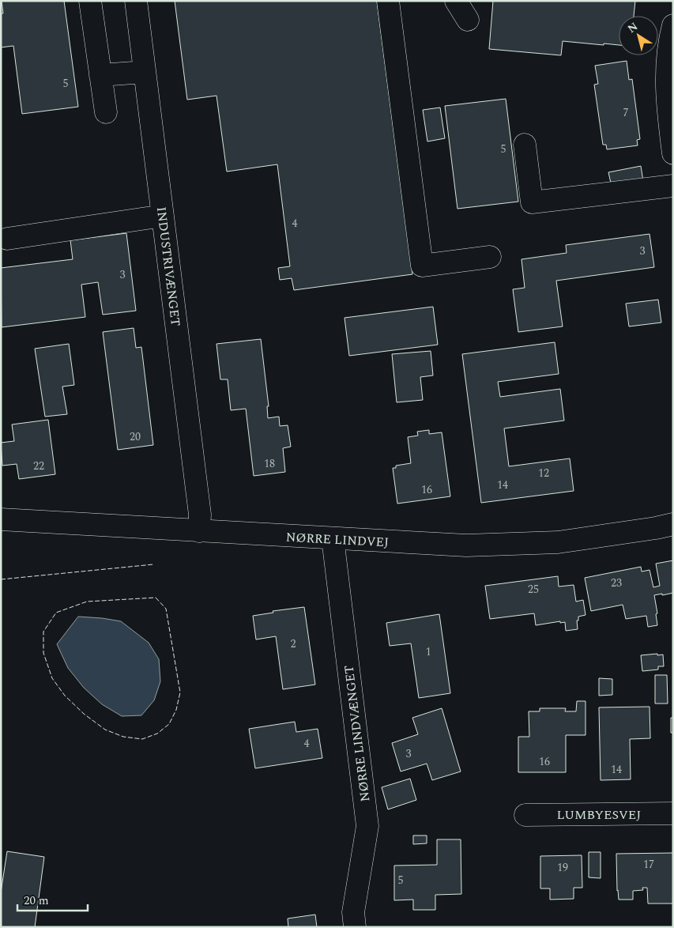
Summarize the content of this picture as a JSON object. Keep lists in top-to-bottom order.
{
  "streets": {
    "street": [
      "INDUSTRIVÆNGET",
      "NØRRE LINDVEJ",
      "NØRRE LINDVÆNGET",
      "LUMBYESVEJ"
    ]
  },
  "crossings": [
    ["INDUSTRIVÆNGET", "NØRRE LINDVEJ"],
    ["NØRRE LINDVEJ", "NØRRE LINDVÆNGET"]
  ],
  "house_numbers": [
    "5",
    "7",
    "5",
    "4",
    "3",
    "3",
    "20",
    "18",
    "22",
    "12",
    "14",
    "16",
    "23",
    "25",
    "2",
    "1",
    "4",
    "3",
    "16",
    "14",
    "17",
    "19",
    "5"
  ],
  "scale_bar": "20 m",
  "north": "top left"
}
